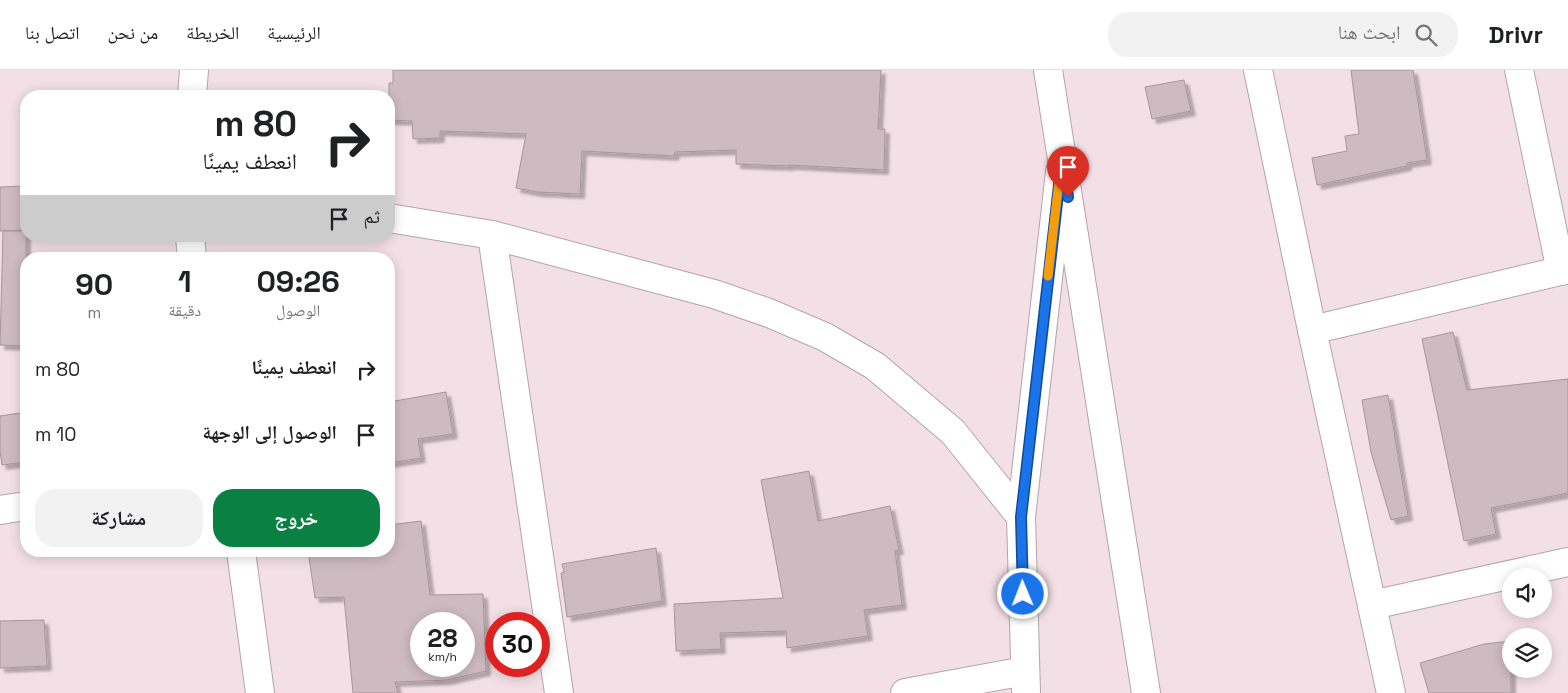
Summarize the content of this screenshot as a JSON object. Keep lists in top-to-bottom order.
{
  "page": {
    "header": "Drivr",
    "search": "ابحث هنا",
    "nav": [
      "الرئيسية",
      "الخريطة",
      "من نحن",
      "اتصل بنا"
    ],
    "turn": ["80 m", "انعطف يمينًا"],
    "then": "ثم",
    "eta": [
      "09:26",
      "الوصول",
      "1",
      "دقيقة",
      "90",
      "m"
    ],
    "list": [
      {
        "name": "انعطف يمينًا",
        "value": "80 m"
      },
      {
        "name": "الوصول إلى الوجهة",
        "value": "10 m"
      }
    ],
    "buttons": ["خروج", "مشاركة"],
    "speed": "28 km/h",
    "limit": "30"
  }
}
